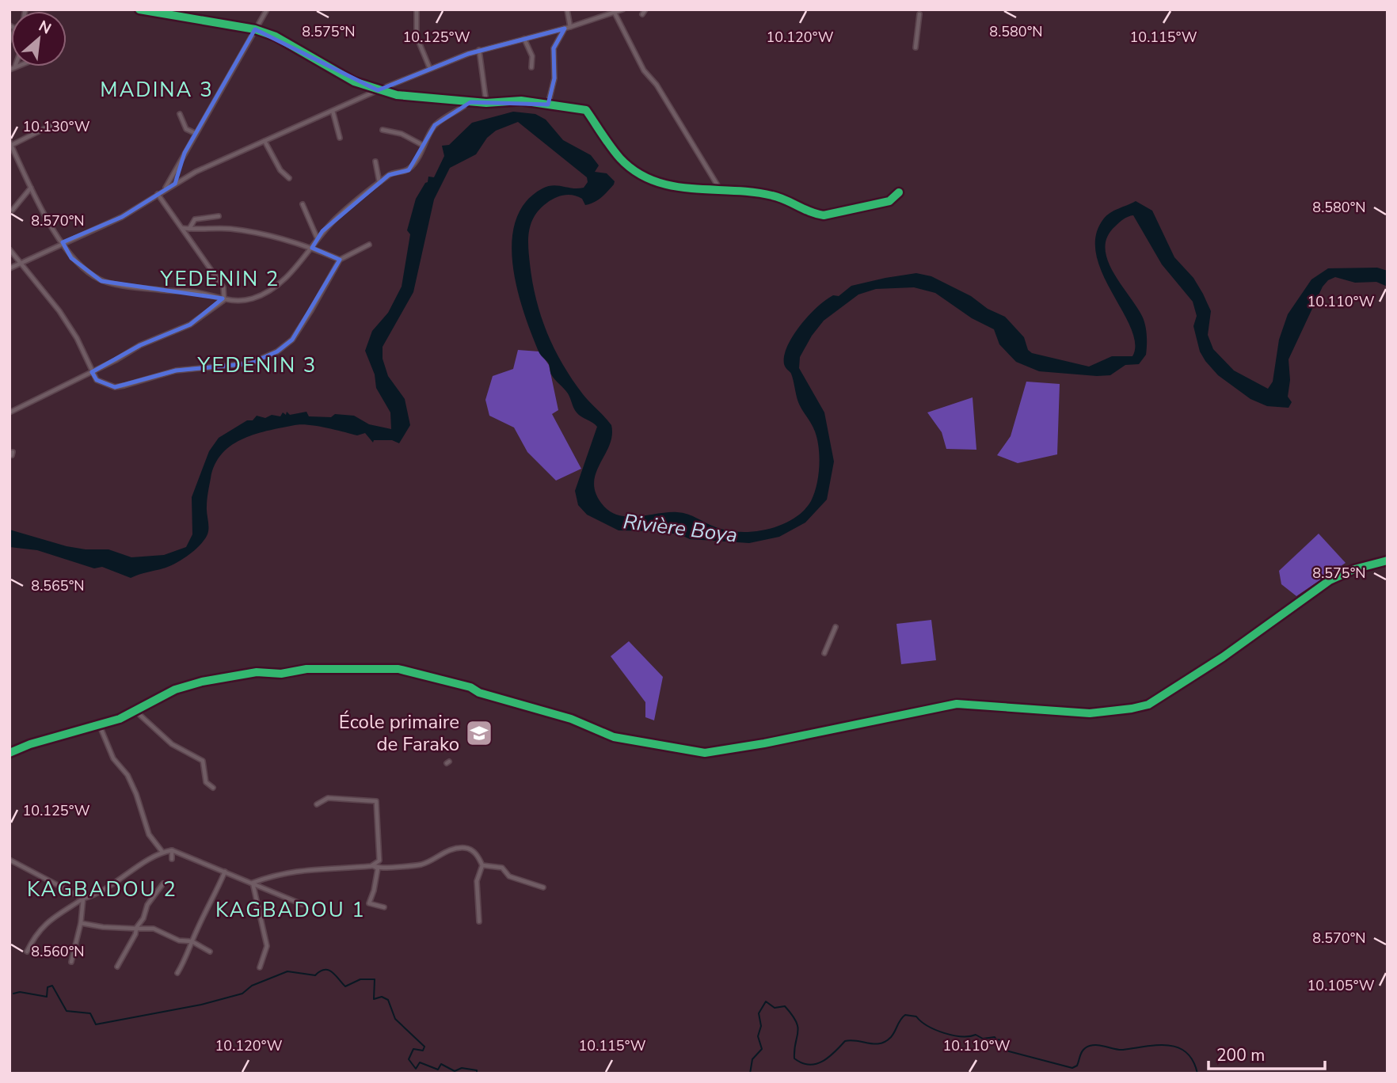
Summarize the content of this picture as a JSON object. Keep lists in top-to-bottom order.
{
  "districts": [
    "MADINA 3",
    "YEDENIN 2",
    "YEDENIN 3",
    "KAGBADOU 2",
    "KAGBADOU 1"
  ],
  "water": ["Rivière Boya"],
  "places": {
    "school or university": ["École primaire de Farako"]
  },
  "scale_bar": "200 m",
  "north": "top right",
  "coordinates": [
    "8.575°N",
    "8.580°N",
    "10.125°W",
    "10.120°W",
    "10.115°W",
    "10.130°W",
    "8.570°N",
    "10.110°W",
    "8.565°N",
    "8.560°N",
    "10.105°W"
  ]
}
